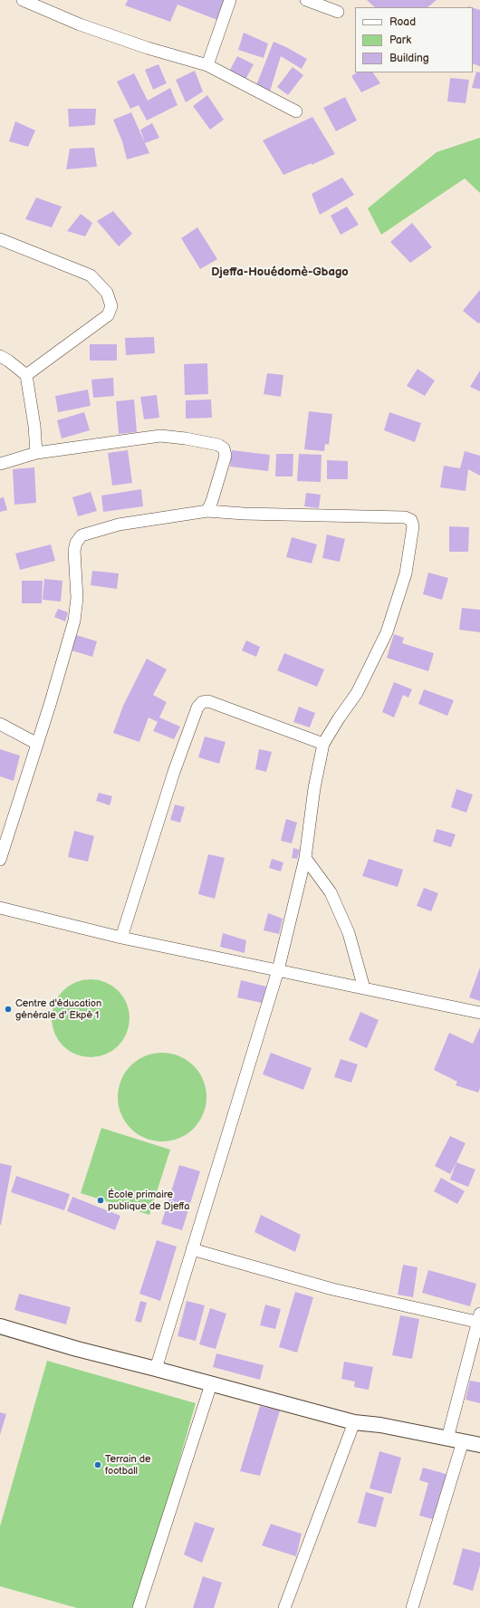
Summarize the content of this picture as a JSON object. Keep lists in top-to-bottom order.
{
  "districts": ["Djeffa-Houédomè-Gbago"],
  "places": ["Centre d'éducation générale d' Ekpè 1", "École primaire publique de Djeffa", "Terrain de football"],
  "legend": ["Road", "Park", "Building"]
}
